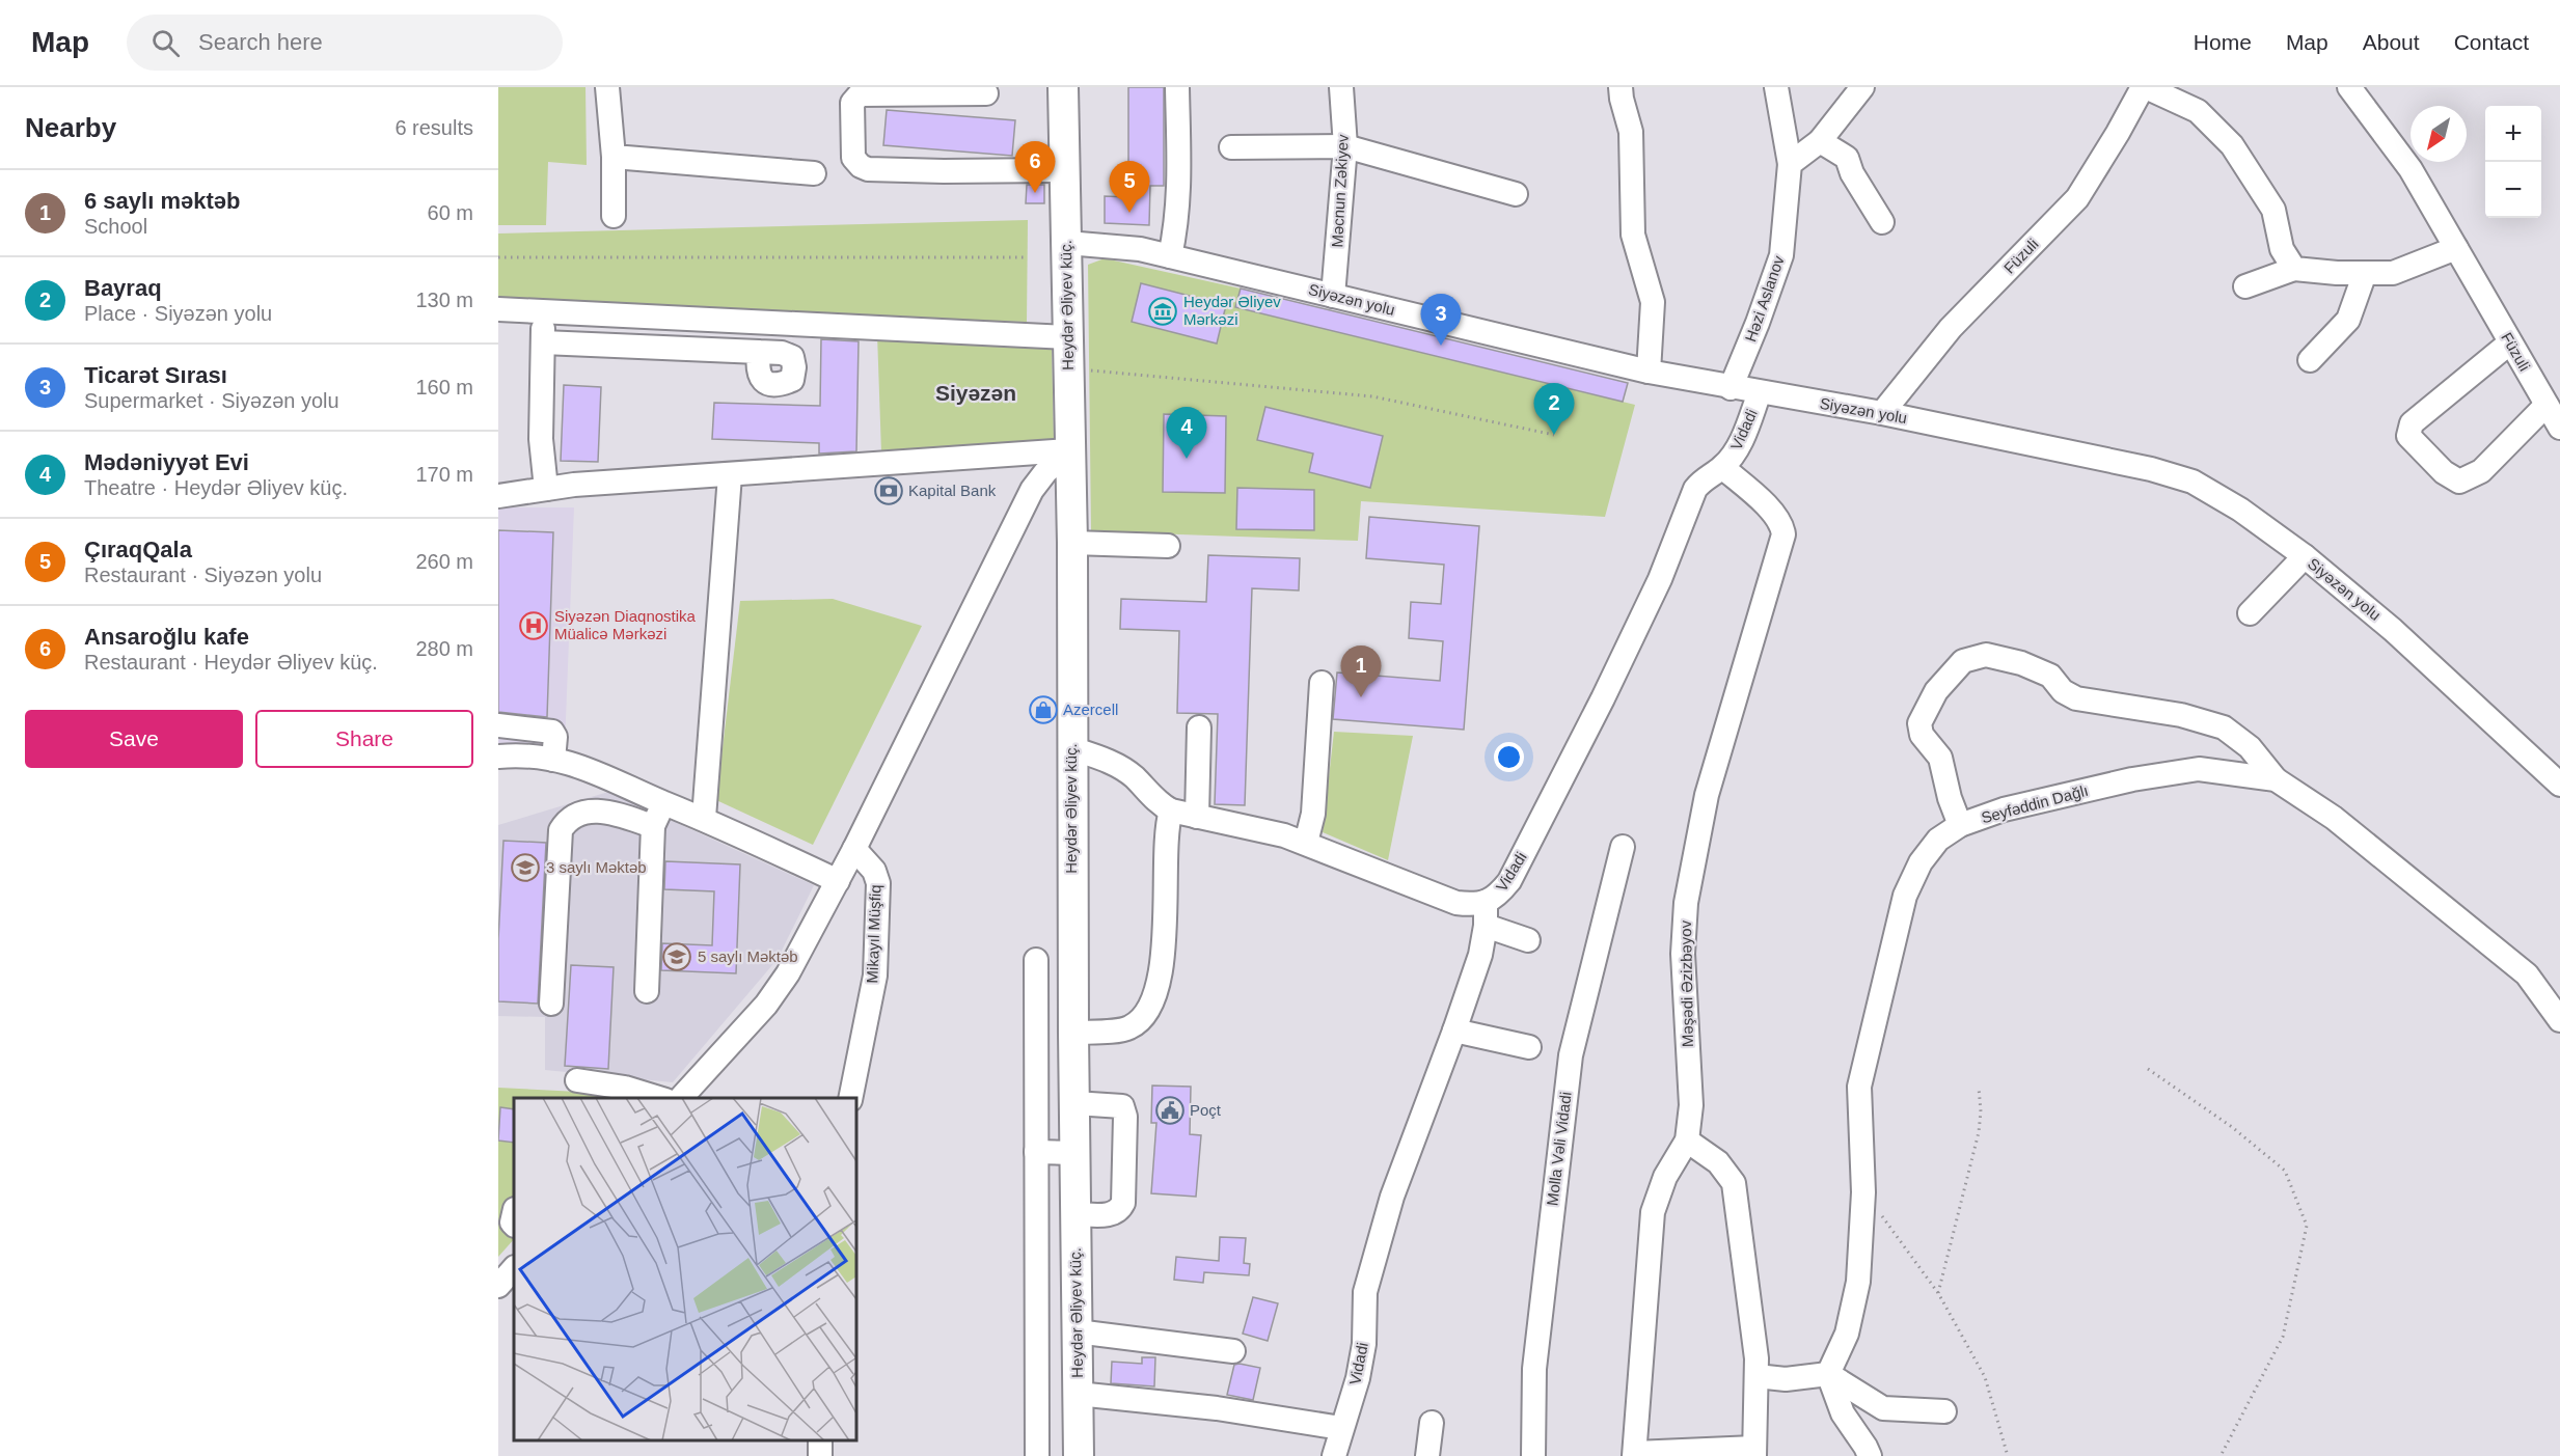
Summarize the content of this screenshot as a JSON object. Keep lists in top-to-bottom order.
{
  "streets": {
    "main road": ["Heydər Əliyev küç."],
    "street": [
      "Məcnun Zəkiyev",
      "Füzuli",
      "Həzi Aslanov",
      "Siyəzən yolu",
      "Vidadi",
      "Seyfəddin Dağlı",
      "Mikayıl Müşfiq",
      "Məşədi Əzizbəyov",
      "Molla Vəli Vidadi"
    ]
  },
  "crossings": [
    ["Məcnun Zəkiyev", "Siyəzən yolu"],
    ["Füzuli", "Siyəzən yolu"],
    ["Həzi Aslanov", "Siyəzən yolu"],
    ["Siyəzən yolu", "Heydər Əliyev küç."],
    ["Siyəzən yolu", "Vidadi"],
    ["Vidadi", "Məşədi Əzizbəyov"]
  ],
  "districts": ["Siyəzən"],
  "places": {
    "museum": ["Heydər Əliyev Mərkəzi"],
    "bank": ["Kapital Bank"],
    "hospital": ["Siyəzən Diaqnostika Müalicə Mərkəzi"],
    "shop": ["Azercell"],
    "school or university": ["3 saylı Məktəb", "5 saylı Məktəb"],
    "public building": ["Poçt"]
  },
  "north": "bottom left",
  "page": {
    "header": "Map",
    "search": "Search here",
    "nav": [
      "Home",
      "Map",
      "About",
      "Contact"
    ],
    "heading": ["Nearby", "6 results"],
    "map_buttons": ["+", "−"],
    "pins": [
      "6",
      "5",
      "3",
      "2",
      "4",
      "1"
    ],
    "list": [
      {
        "mark": "1",
        "name": "6 saylı məktəb",
        "note": "School",
        "value": "60 m"
      },
      {
        "mark": "2",
        "name": "Bayraq",
        "note": "Place · Siyəzən yolu",
        "value": "130 m"
      },
      {
        "mark": "3",
        "name": "Ticarət Sırası",
        "note": "Supermarket · Siyəzən yolu",
        "value": "160 m"
      },
      {
        "mark": "4",
        "name": "Mədəniyyət Evi",
        "note": "Theatre · Heydər Əliyev küç.",
        "value": "170 m"
      },
      {
        "mark": "5",
        "name": "ÇıraqQala",
        "note": "Restaurant · Siyəzən yolu",
        "value": "260 m"
      },
      {
        "mark": "6",
        "name": "Ansaroğlu kafe",
        "note": "Restaurant · Heydər Əliyev küç.",
        "value": "280 m"
      }
    ],
    "buttons": ["Save", "Share"]
  }
}
